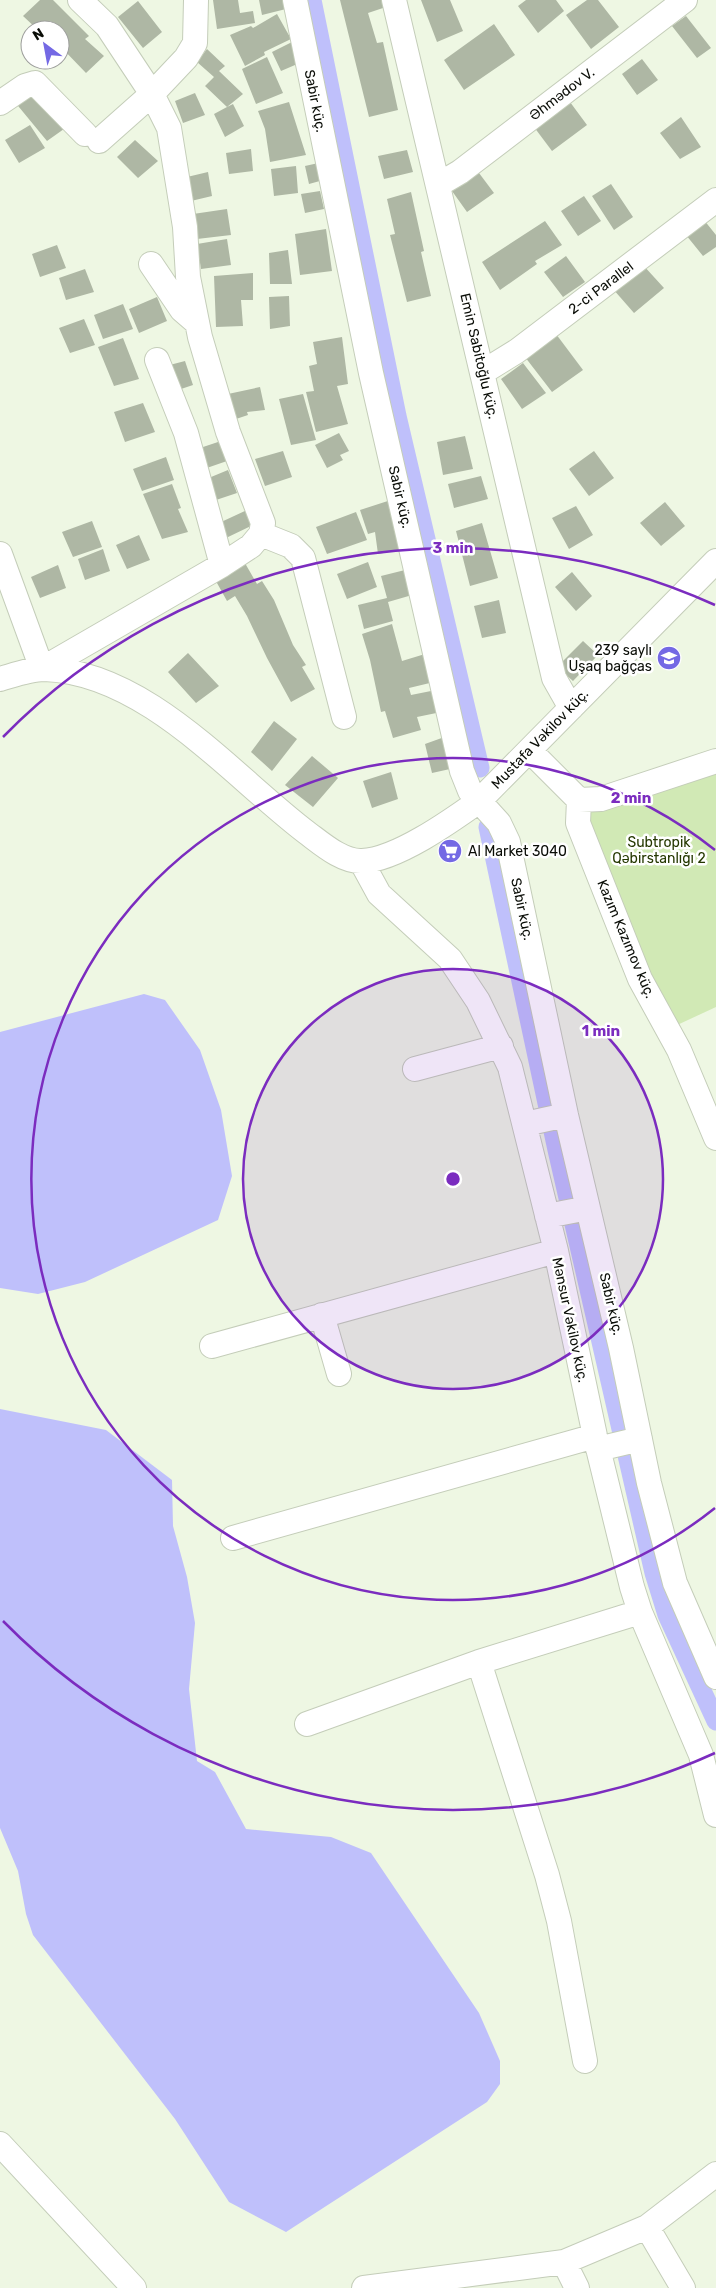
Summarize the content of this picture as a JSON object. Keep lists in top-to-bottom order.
{
  "streets": {
    "street": [
      "Əhmədov V.",
      "Sabir küç.",
      "2-ci Parallel",
      "Emin Sabitoğlu küç.",
      "Mustafa Vəkilov küç.",
      "Kazım Kazımov küç.",
      "Mənsur Vəkilov küç."
    ]
  },
  "crossings": [
    ["Əhmədov V.", "Emin Sabitoğlu küç."],
    ["Sabir küç.", "Mustafa Vəkilov küç."],
    ["2-ci Parallel", "Emin Sabitoğlu küç."],
    ["Emin Sabitoğlu küç.", "Mustafa Vəkilov küç."],
    ["Mustafa Vəkilov küç.", "Mənsur Vəkilov küç."]
  ],
  "parks": ["Subtropik Qəbirstanlığı 2"],
  "places": {
    "school or university": ["239 saylı Uşaq bağças"],
    "supermarket": ["Al Market 3040"]
  },
  "north": "top left",
  "rings": ["3 min", "2 min", "1 min"]
}
